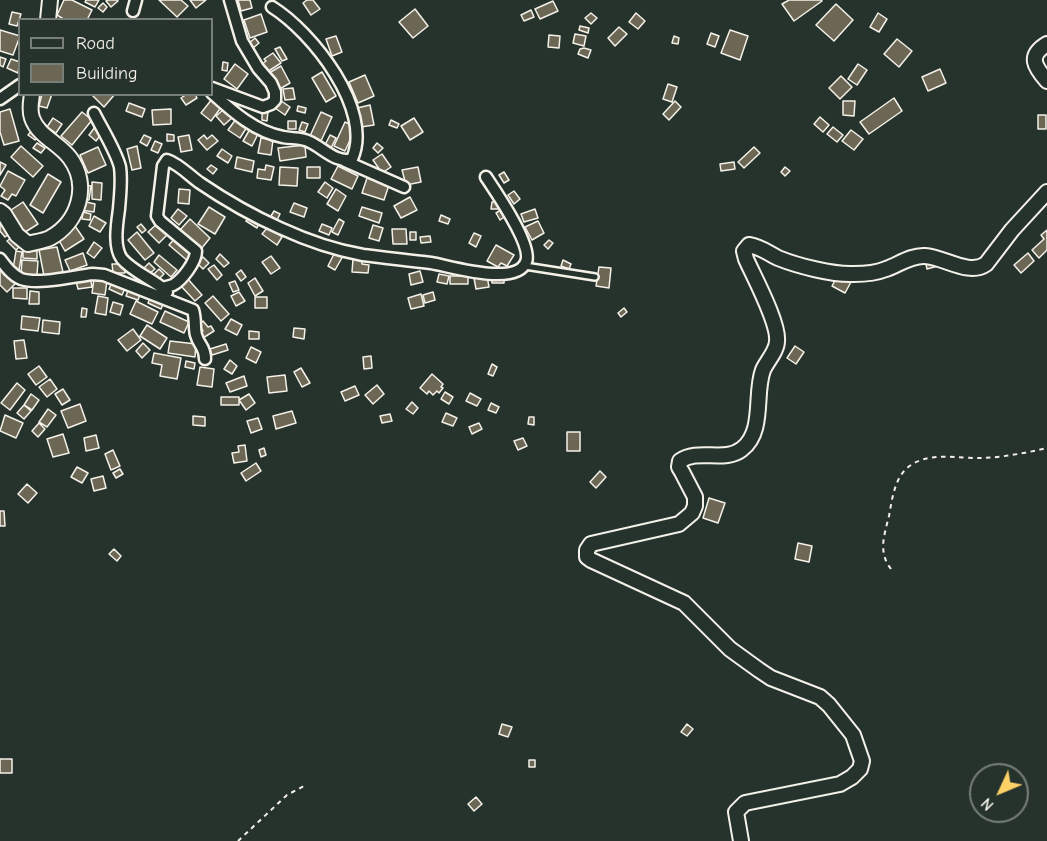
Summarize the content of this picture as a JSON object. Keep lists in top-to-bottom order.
{
  "legend": ["Road", "Building"],
  "north": "bottom left"
}
